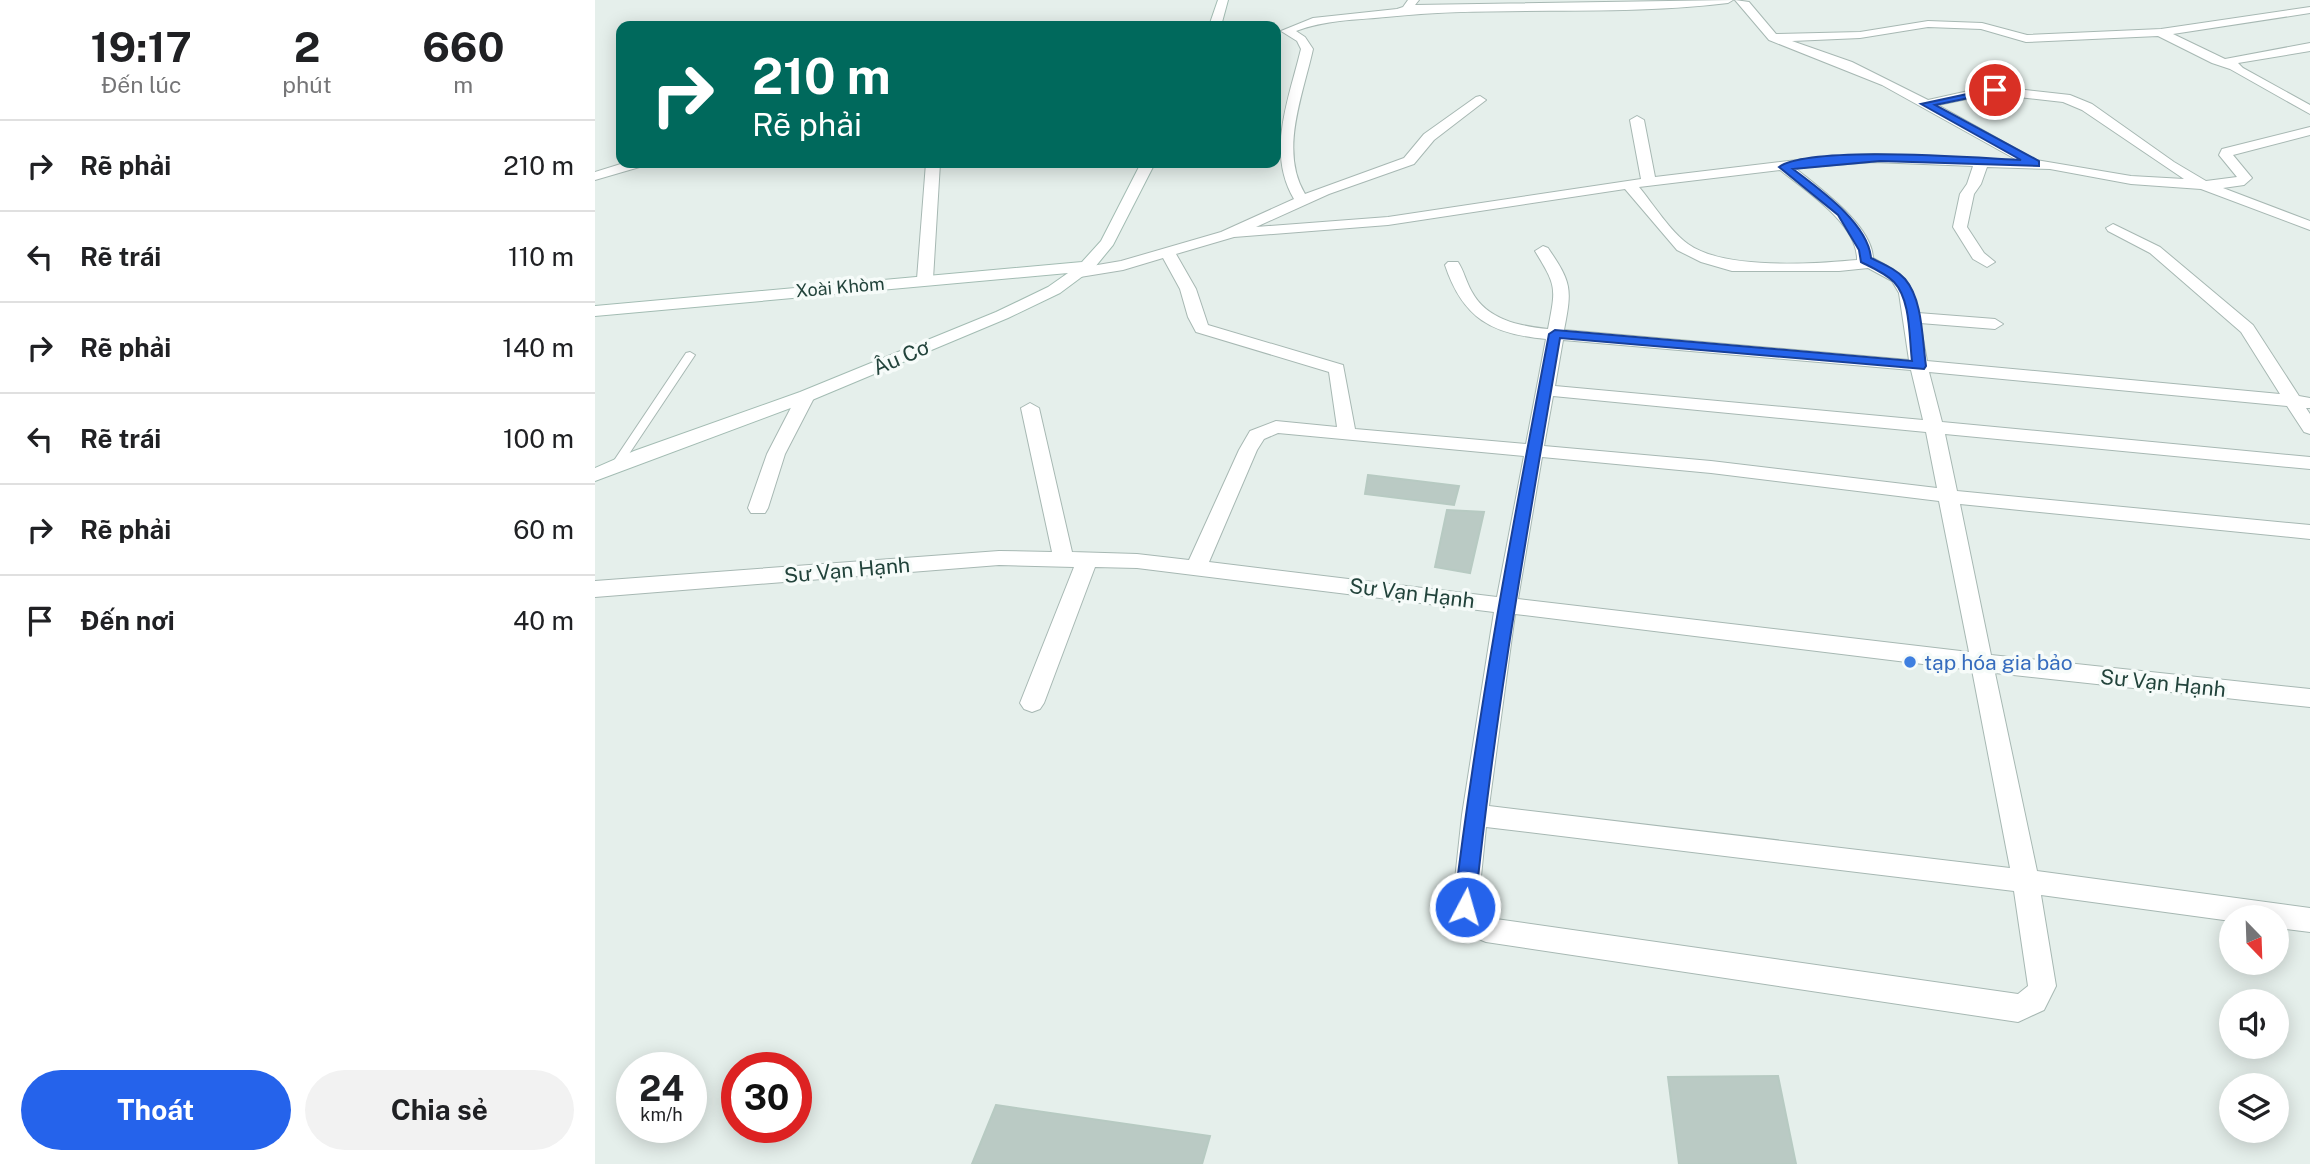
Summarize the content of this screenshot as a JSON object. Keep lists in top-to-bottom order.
{
  "streets": {
    "street": ["Xoài Khòm", "Âu Cơ", "Sư Vạn Hạnh"]
  },
  "crossings": [
    ["Xoài Khòm", "Âu Cơ"]
  ],
  "places": ["tạp hóa gia bảo"],
  "north": "bottom right",
  "page": {
    "eta": [
      "19:17",
      "Đến lúc",
      "2",
      "phút",
      "660",
      "m"
    ],
    "turn": ["210 m", "Rẽ phải"],
    "list": [
      {
        "name": "Rẽ phải",
        "value": "210 m"
      },
      {
        "name": "Rẽ trái",
        "value": "110 m"
      },
      {
        "name": "Rẽ phải",
        "value": "140 m"
      },
      {
        "name": "Rẽ trái",
        "value": "100 m"
      },
      {
        "name": "Rẽ phải",
        "value": "60 m"
      },
      {
        "name": "Đến nơi",
        "value": "40 m"
      }
    ],
    "speed": "24 km/h",
    "limit": "30",
    "buttons": ["Thoát", "Chia sẻ"]
  }
}
